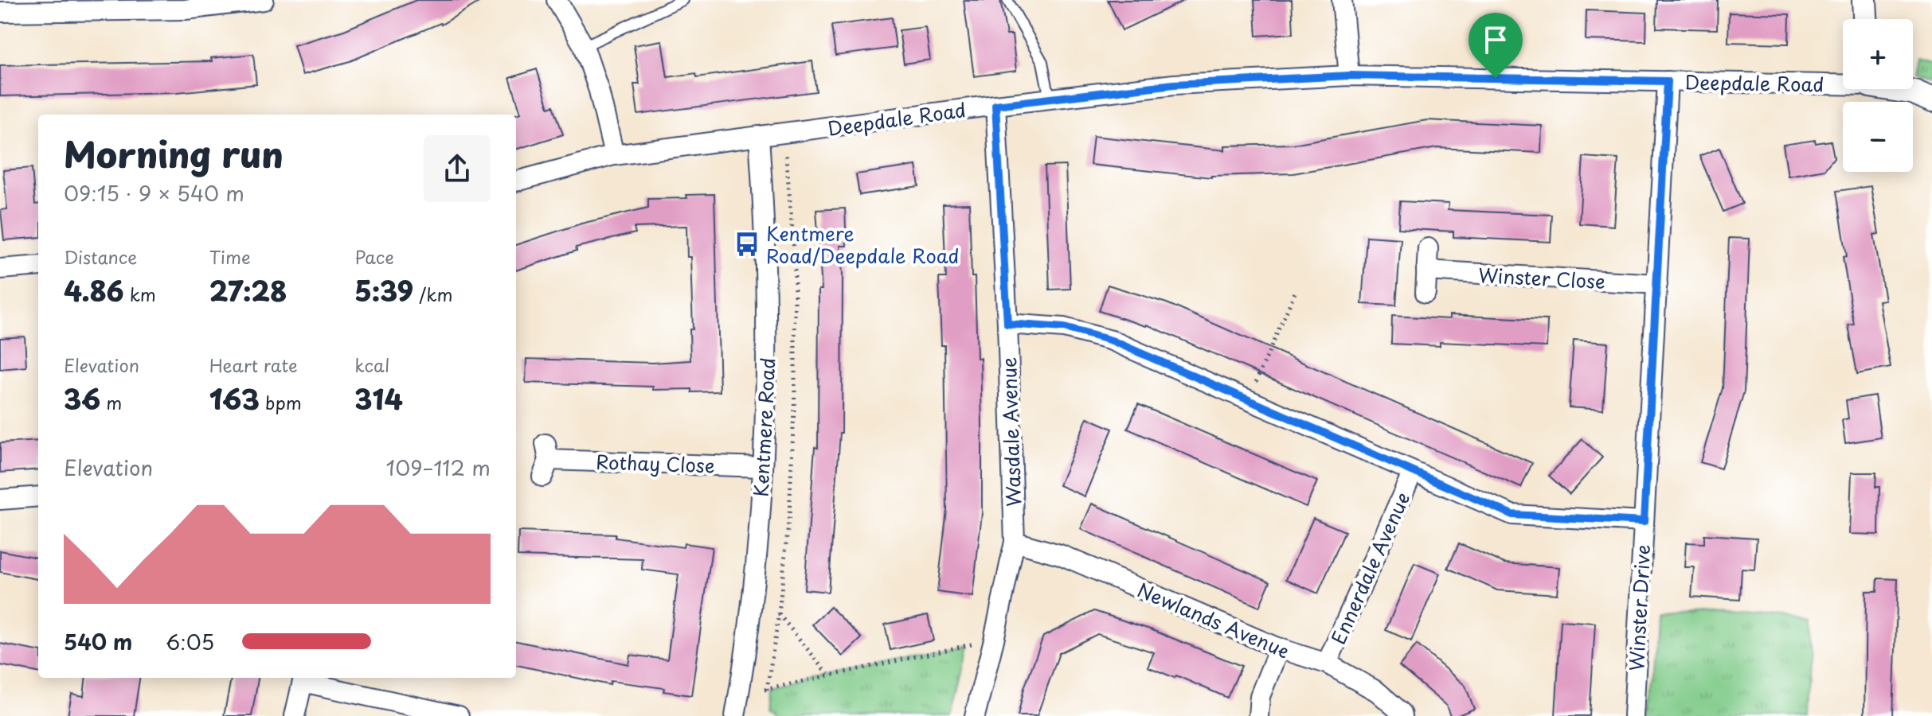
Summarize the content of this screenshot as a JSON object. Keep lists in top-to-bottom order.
{
  "streets": {
    "street": [
      "Deepdale Road",
      "Winster Close",
      "Kentmere Road",
      "Wasdale Avenue",
      "Rothay Close",
      "Ennerdale Avenue",
      "Winster Drive",
      "Newlands Avenue"
    ]
  },
  "crossings": [
    ["Deepdale Road", "Kentmere Road"],
    ["Deepdale Road", "Wasdale Avenue"],
    ["Deepdale Road", "Winster Drive"],
    ["Winster Close", "Winster Drive"],
    ["Kentmere Road", "Rothay Close"],
    ["Wasdale Avenue", "Newlands Avenue"],
    ["Ennerdale Avenue", "Newlands Avenue"]
  ],
  "places": {
    "bus stop": ["Kentmere Road/Deepdale Road"]
  },
  "page": {
    "map_buttons": ["+", "−"],
    "heading": ["Morning run", "09:15 · 9 × 540 m"],
    "stats": [
      ["Distance", "4.86 km"],
      ["Time", "27:28"],
      ["Pace", "5:39 /km"],
      ["Elevation", "36 m"],
      ["Heart rate", "163 bpm"],
      ["kcal", "314"]
    ],
    "chart": ["Elevation", "109–112 m"],
    "list": [
      {
        "name": "540 m",
        "note": "6:05"
      }
    ]
  }
}
